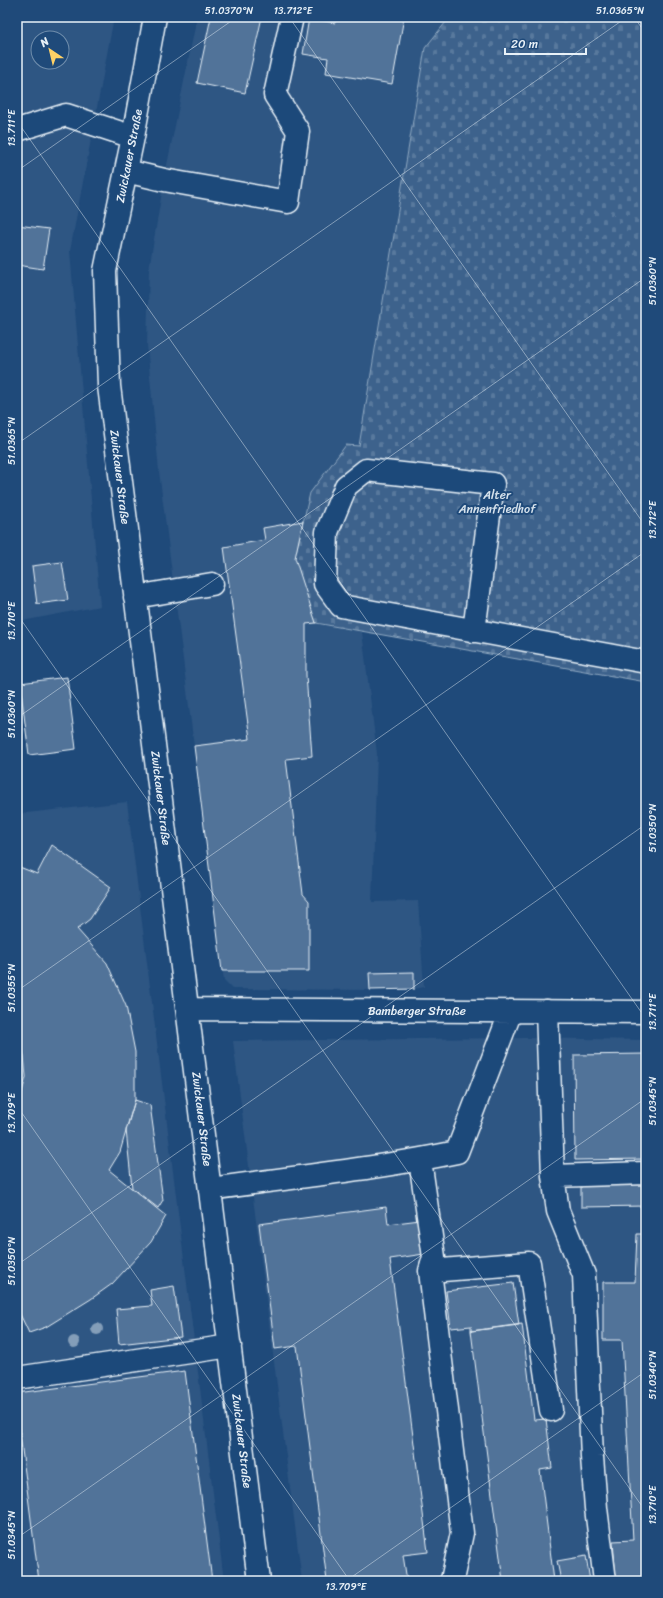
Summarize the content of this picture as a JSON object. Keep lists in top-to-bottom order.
{
  "streets": {
    "street": ["Zwickauer Straße", "Bamberger Straße"]
  },
  "crossings": [
    ["Zwickauer Straße", "Bamberger Straße"]
  ],
  "parks": ["Alter Annenfriedhof"],
  "scale_bar": "20 m",
  "north": "top left",
  "coordinates": [
    "51.0370°N",
    "13.712°E",
    "51.0365°N",
    "13.711°E",
    "51.0360°N",
    "13.710°E",
    "51.0350°N",
    "51.0355°N",
    "51.0345°N",
    "13.709°E",
    "51.0340°N"
  ]
}
